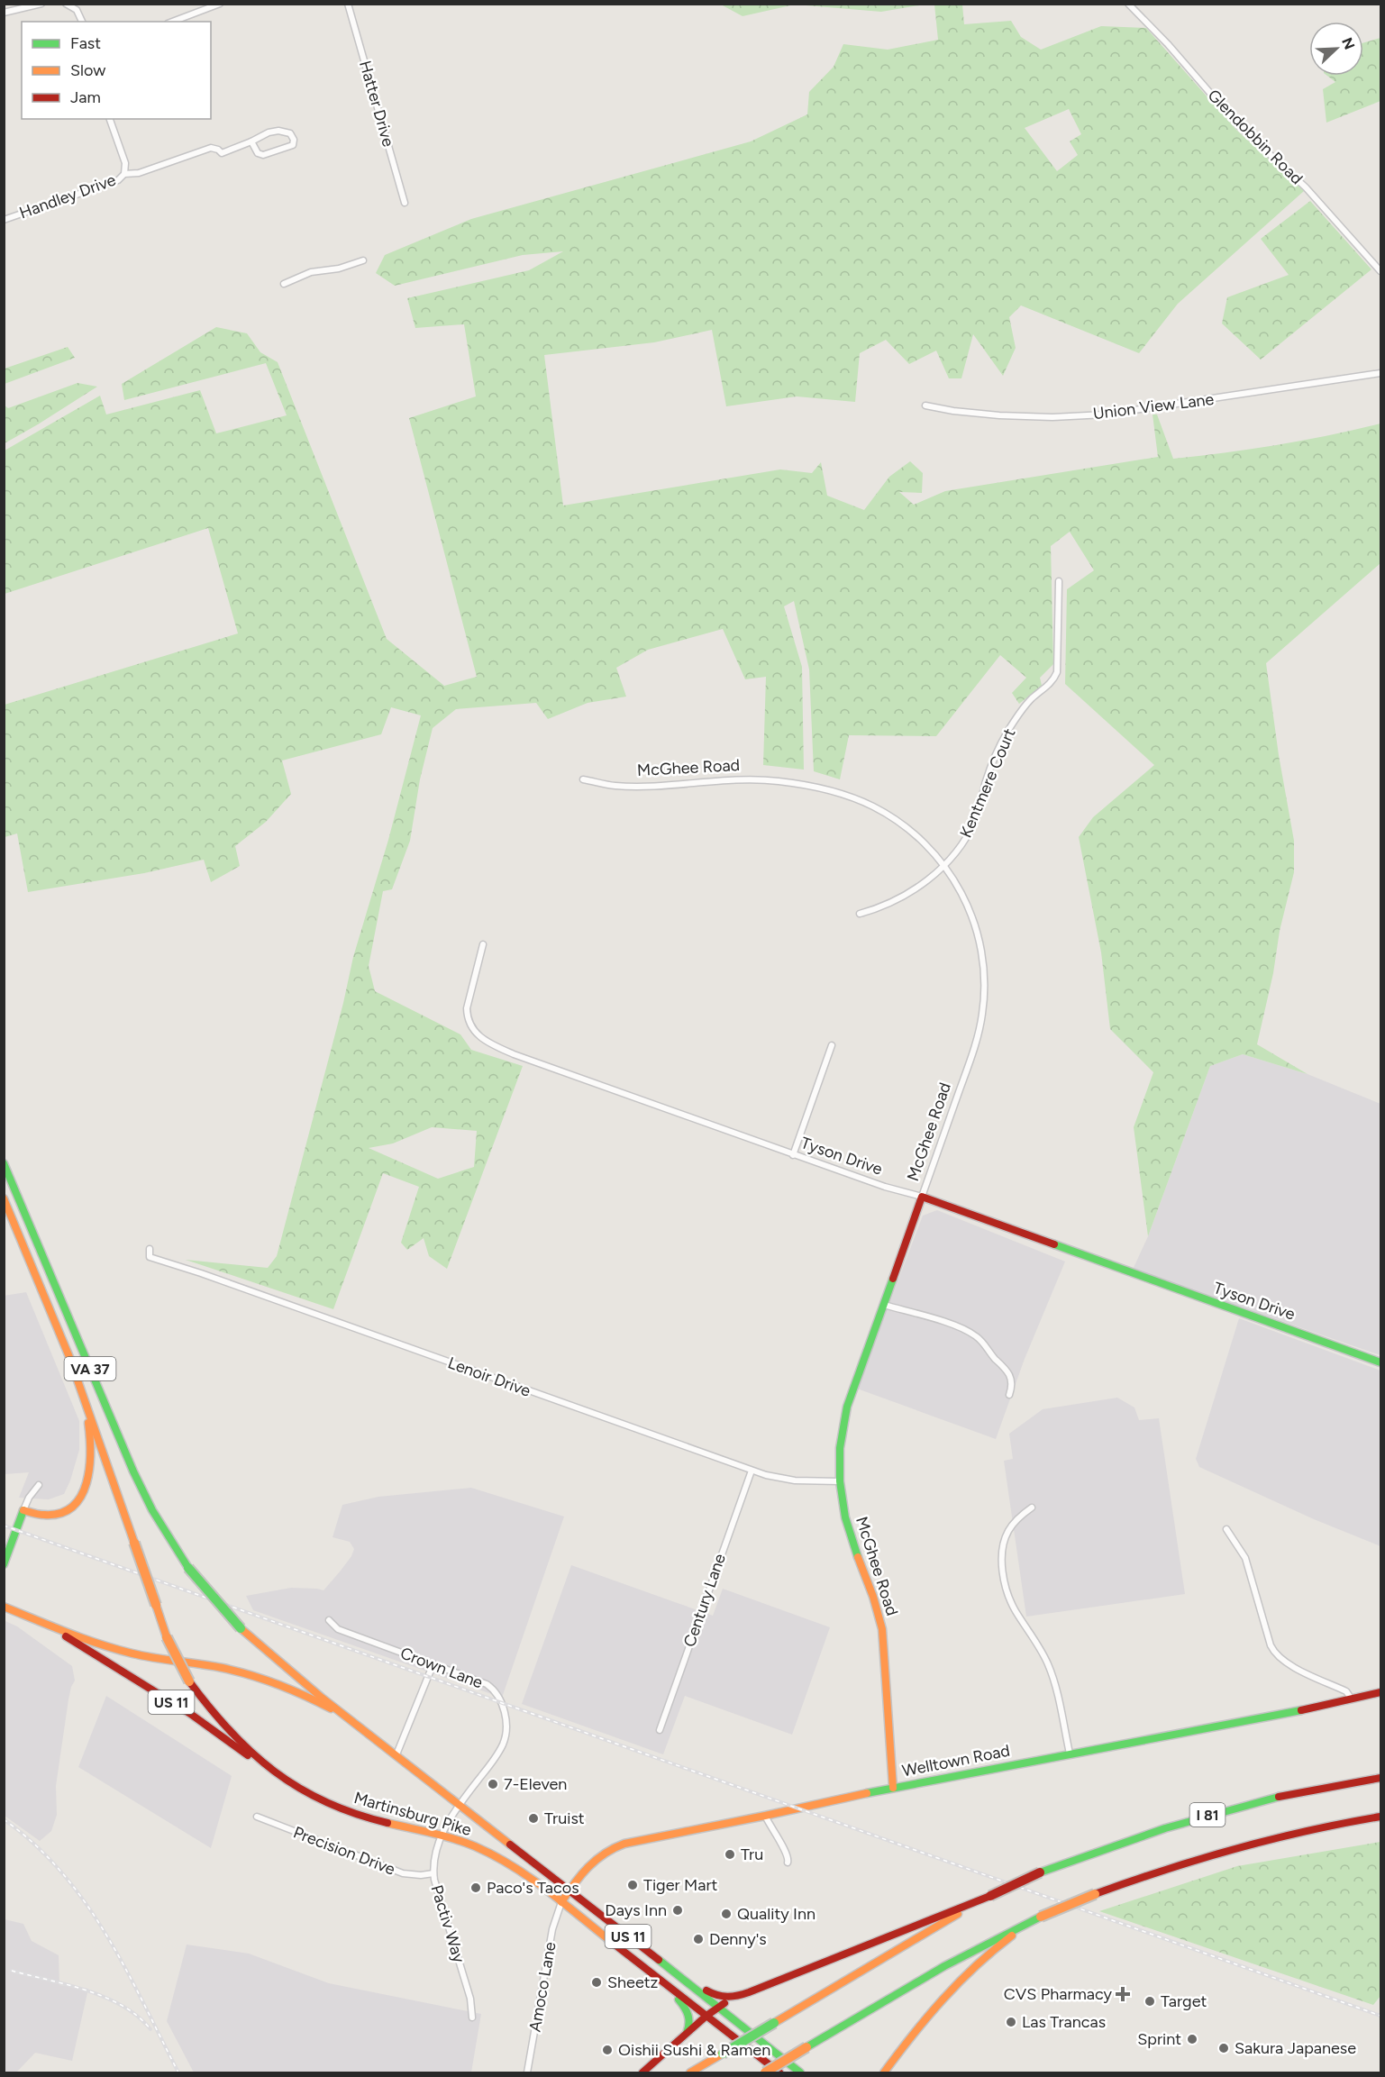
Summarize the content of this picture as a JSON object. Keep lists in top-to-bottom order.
{
  "streets": {
    "main road": [
      "McGhee Road",
      "Tyson Drive",
      "VA 37",
      "US 11",
      "Welltown Road",
      "Martinsburg Pike",
      "I 81"
    ],
    "street": [
      "Hatter Drive",
      "Glendobbin Road",
      "Handley Drive",
      "Union View Lane",
      "Kentmere Court",
      "Lenoir Drive",
      "Century Lane",
      "Crown Lane",
      "Precision Drive",
      "Pactiv Way",
      "Amoco Lane"
    ]
  },
  "crossings": [
    ["McGhee Road", "Kentmere Court"],
    ["McGhee Road", "Tyson Drive"],
    ["McGhee Road", "Lenoir Drive"],
    ["McGhee Road", "Welltown Road"],
    ["VA 37", "US 11"],
    ["VA 37", "Martinsburg Pike"],
    ["Lenoir Drive", "Century Lane"],
    ["Crown Lane", "Martinsburg Pike"],
    ["Crown Lane", "Pactiv Way"],
    ["US 11", "Martinsburg Pike"],
    ["Welltown Road", "Martinsburg Pike"],
    ["Welltown Road", "Amoco Lane"],
    ["Martinsburg Pike", "Pactiv Way"],
    ["Martinsburg Pike", "Amoco Lane"],
    ["Precision Drive", "Pactiv Way"]
  ],
  "places": {
    "other": [
      "7-Eleven",
      "Truist",
      "Tru",
      "Tiger Mart",
      "Paco's Tacos",
      "Days Inn",
      "Quality Inn",
      "Denny's",
      "Sheetz",
      "Target",
      "Las Trancas",
      "Sprint",
      "Sakura Japanese",
      "Oishii Sushi & Ramen"
    ],
    "health": ["CVS Pharmacy"]
  },
  "legend": ["Fast", "Slow", "Jam"],
  "north": "top right"
}
